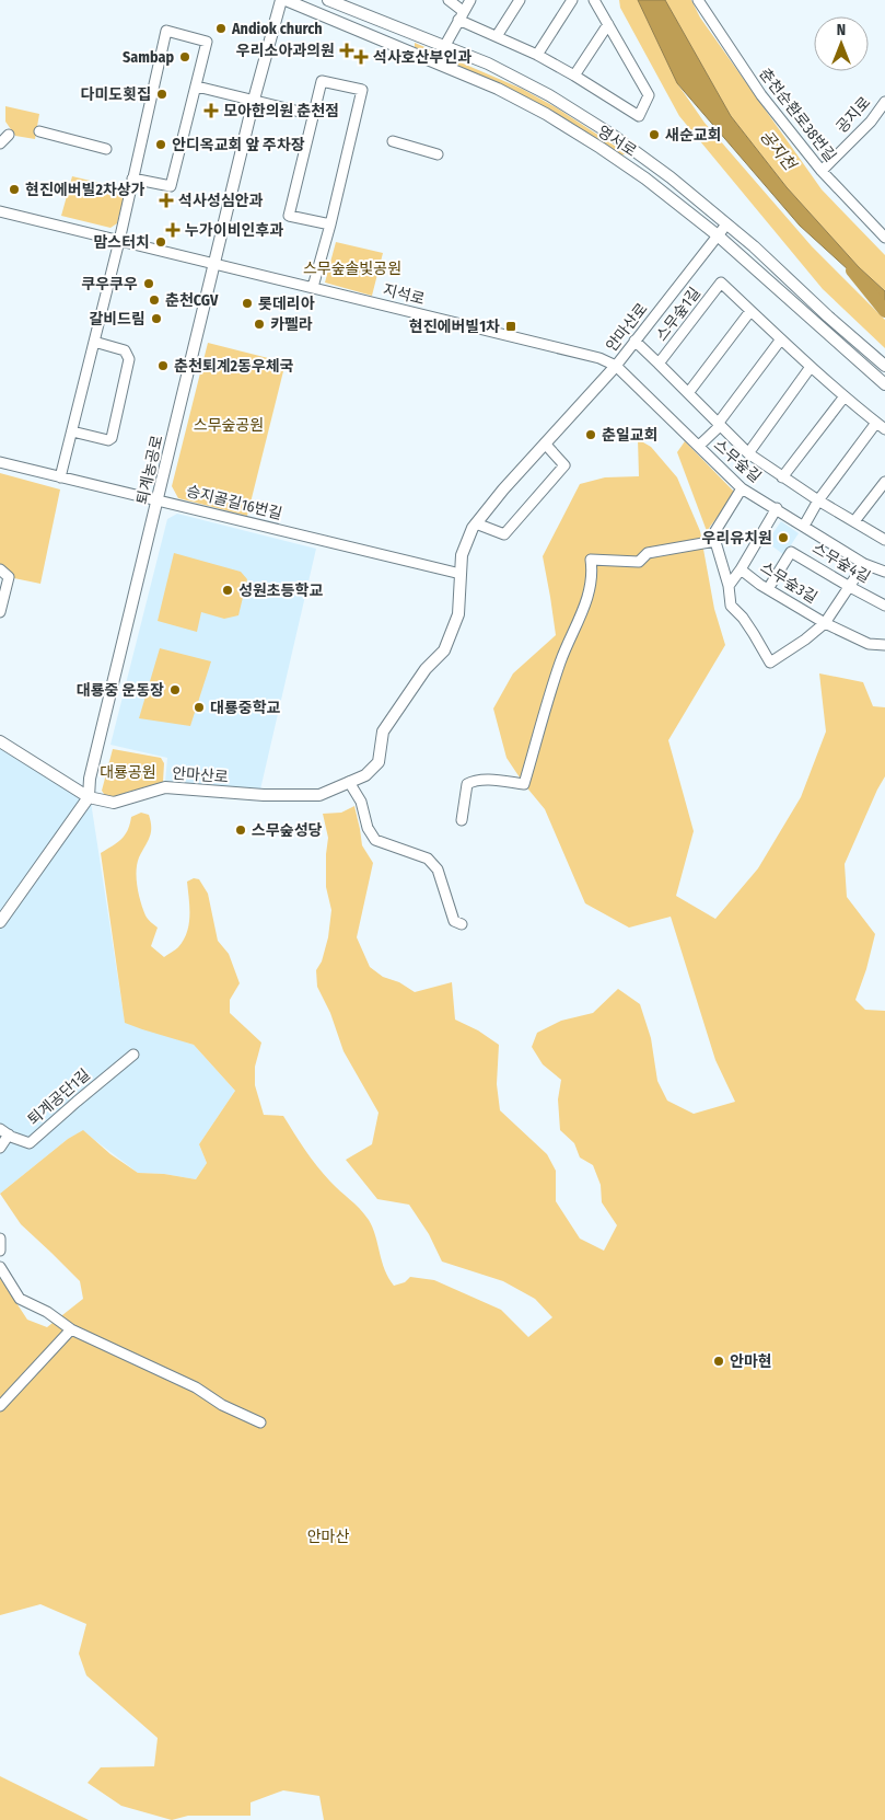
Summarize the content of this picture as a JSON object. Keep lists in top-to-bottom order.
{
  "streets": {
    "street": [
      "춘천순환로38번길",
      "공지로",
      "영서로",
      "지석로",
      "스무숲1길",
      "안마산로",
      "스무숲길",
      "퇴계농공로",
      "승지골길16번길",
      "스무숲4길",
      "스무숲3길",
      "퇴계공단1길"
    ]
  },
  "crossings": [
    ["춘천순환로38번길", "공지로"],
    ["영서로", "안마산로"],
    ["지석로", "안마산로"],
    ["지석로", "스무숲길"],
    ["지석로", "퇴계농공로"],
    ["안마산로", "스무숲길"],
    ["안마산로", "퇴계농공로"],
    ["안마산로", "승지골길16번길"],
    ["스무숲길", "스무숲3길"],
    ["퇴계농공로", "승지골길16번길"],
    ["스무숲4길", "스무숲3길"]
  ],
  "water": ["공지천"],
  "parks": [
    "스무숲솔빛공원",
    "스무숲공원",
    "대룡공원",
    "안마산"
  ],
  "places": {
    "other": [
      "Andiok church",
      "Sambap",
      "다미도횟집",
      "새순교회",
      "안디옥교회 앞 주차장",
      "현진에버빌2차상가",
      "맘스터치",
      "쿠우쿠우",
      "춘천CGV",
      "롯데리아",
      "갈비드림",
      "카펠라",
      "춘천퇴계2동우체국",
      "춘일교회",
      "우리유치원",
      "성원초등학교",
      "대룡중 운동장",
      "대룡중학교",
      "스무숲성당",
      "안마현"
    ],
    "health": [
      "우리소아과의원",
      "석사호산부인과",
      "모아한의원 춘천점",
      "석사성심안과",
      "누가이비인후과"
    ],
    "transit": ["현진에버빌1차"]
  },
  "north": "top"
}
